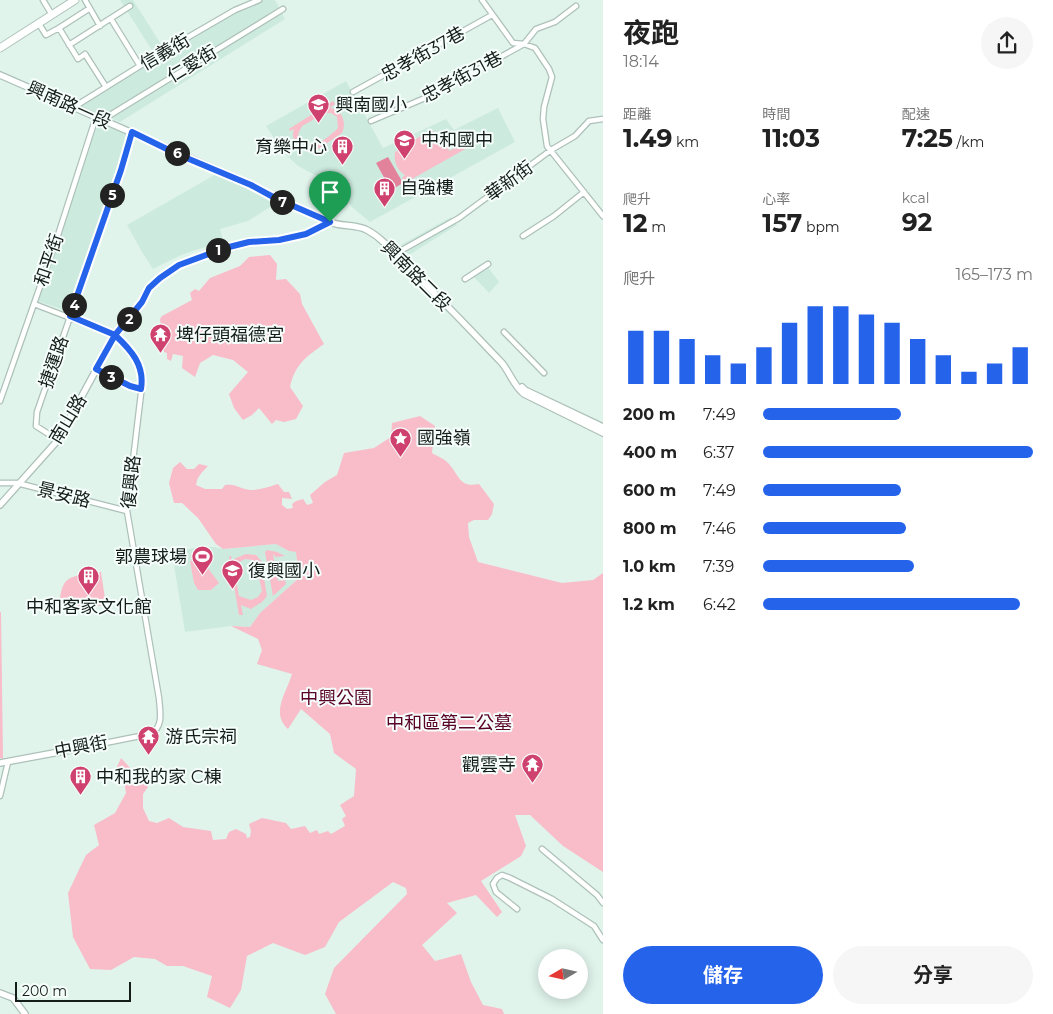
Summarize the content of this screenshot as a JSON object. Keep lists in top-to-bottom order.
{
  "streets": {
    "street": [
      "信義街",
      "忠孝街37巷",
      "仁愛街",
      "忠孝街31巷",
      "興南路一段",
      "華新街",
      "和平街",
      "興南路二段",
      "捷運路",
      "南山路",
      "復興路",
      "景安路",
      "中興街"
    ]
  },
  "crossings": [
    ["信義街", "興南路一段"],
    ["仁愛街", "興南路一段"],
    ["仁愛街", "和平街"],
    ["興南路一段", "和平街"],
    ["興南路一段", "興南路二段"],
    ["興南路一段", "捷運路"],
    ["興南路一段", "南山路"],
    ["華新街", "興南路二段"],
    ["興南路二段", "南山路"],
    ["捷運路", "南山路"],
    ["南山路", "復興路"],
    ["南山路", "景安路"],
    ["復興路", "景安路"],
    ["復興路", "中興街"]
  ],
  "parks": ["中興公園", "中和區第二公墓"],
  "places": {
    "school or university": ["興南國小", "中和國中", "復興國小"],
    "building": [
      "育樂中心",
      "自強樓",
      "中和客家文化館",
      "中和我的家 C棟"
    ],
    "temple": ["埤仔頭福德宮", "游氏宗祠", "觀雲寺"],
    "place": ["國強嶺"],
    "sports": ["郭農球場"]
  },
  "scale_bar": "200 m",
  "north": "left",
  "page": {
    "heading": ["夜跑", "18:14"],
    "stats": [
      ["距離", "1.49 km"],
      ["時間", "11:03"],
      ["配速", "7:25 /km"],
      ["爬升", "12 m"],
      ["心率", "157 bpm"],
      ["kcal", "92"]
    ],
    "pins": [
      "6",
      "5",
      "7",
      "1",
      "4",
      "2",
      "3"
    ],
    "chart": ["爬升", "165–173 m"],
    "list": [
      {
        "name": "200 m",
        "note": "7:49"
      },
      {
        "name": "400 m",
        "note": "6:37"
      },
      {
        "name": "600 m",
        "note": "7:49"
      },
      {
        "name": "800 m",
        "note": "7:46"
      },
      {
        "name": "1.0 km",
        "note": "7:39"
      },
      {
        "name": "1.2 km",
        "note": "6:42"
      }
    ],
    "buttons": ["儲存", "分享"],
    "scale": "200 m"
  }
}
